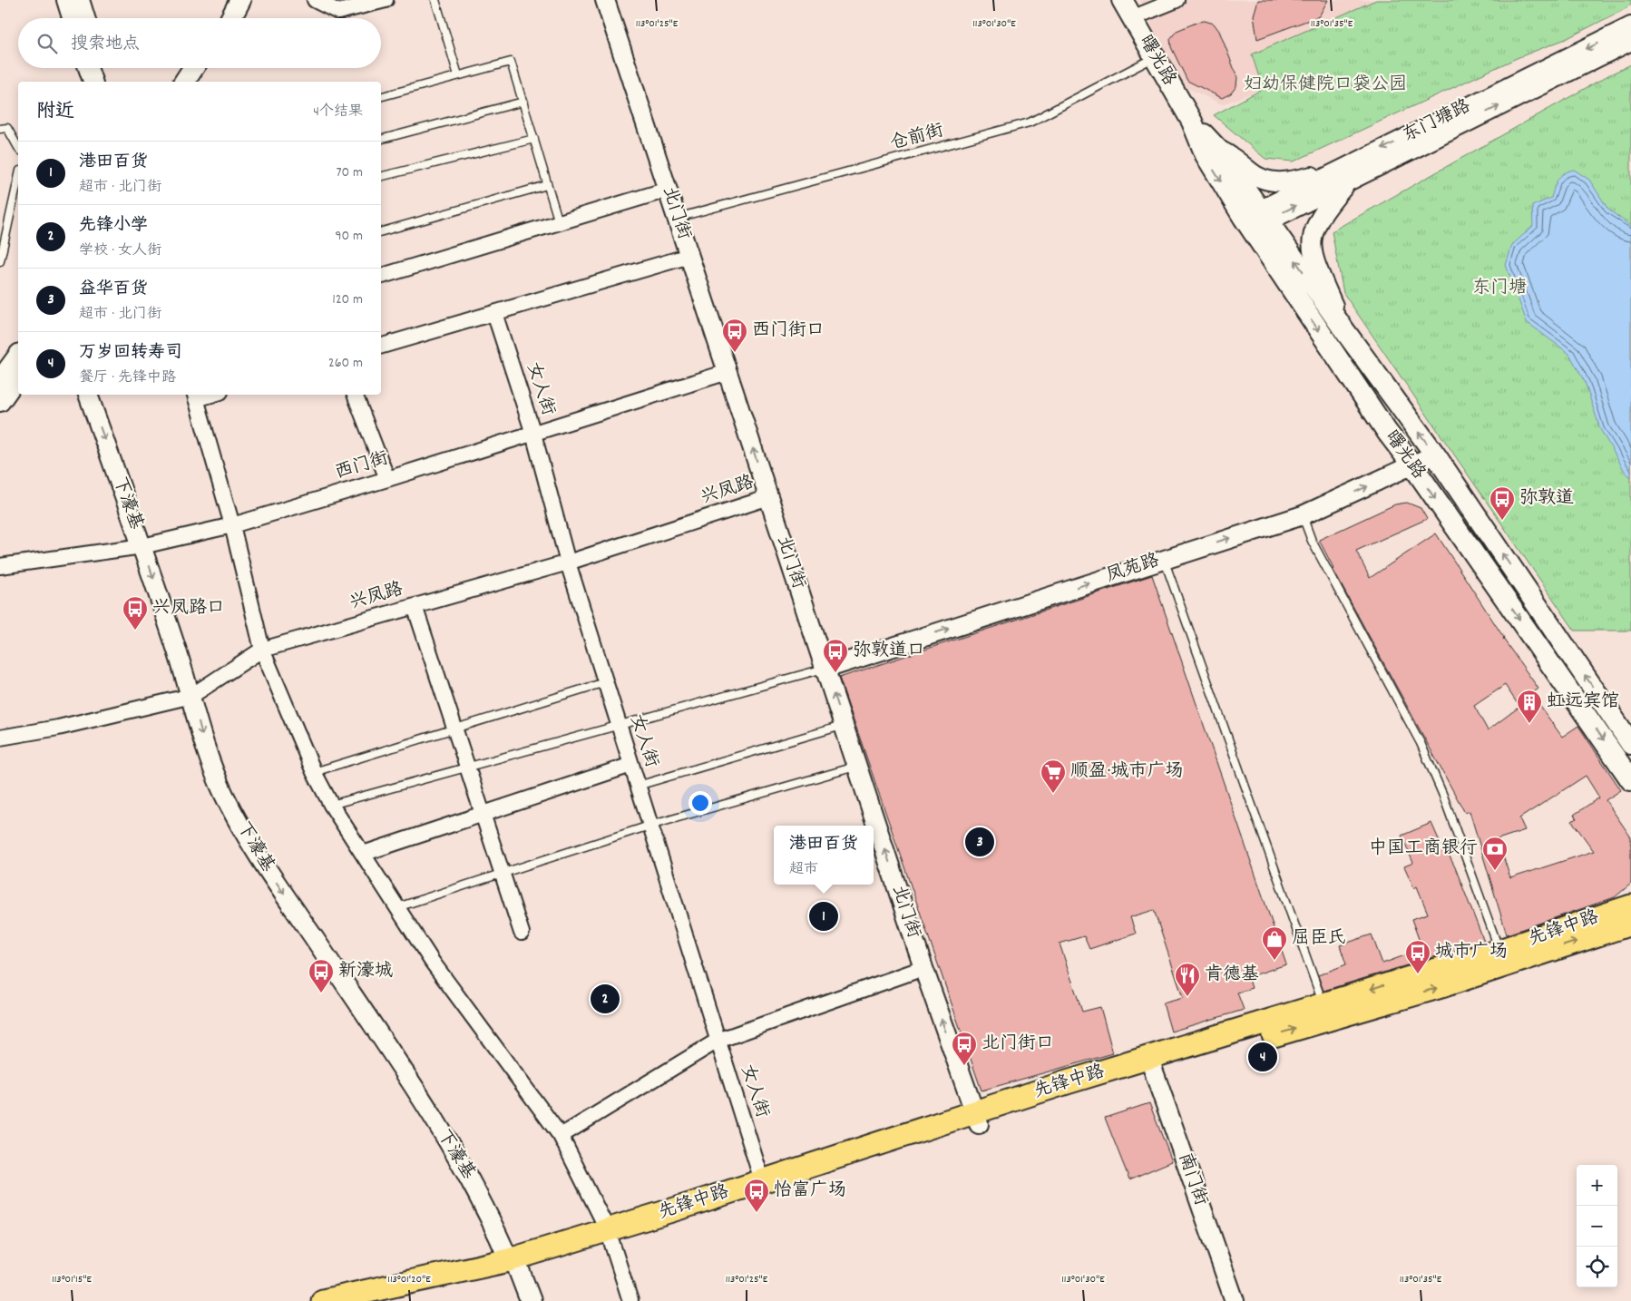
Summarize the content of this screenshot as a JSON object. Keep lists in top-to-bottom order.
{
  "streets": {
    "main road": ["曙光路", "下濠基", "先锋中路"],
    "street": [
      "东门塘路",
      "北门街",
      "女人街",
      "西门街",
      "兴凤路",
      "凤苑路",
      "南门街"
    ],
    "lane": ["仓前街"]
  },
  "crossings": [
    ["曙光路", "东门塘路"],
    ["曙光路", "仓前街"],
    ["曙光路", "凤苑路"],
    ["仓前街", "北门街"],
    ["北门街", "西门街"],
    ["北门街", "兴凤路"],
    ["北门街", "凤苑路"],
    ["北门街", "先锋中路"],
    ["女人街", "西门街"],
    ["女人街", "兴凤路"],
    ["女人街", "先锋中路"],
    ["西门街", "下濠基"],
    ["兴凤路", "下濠基"],
    ["下濠基", "先锋中路"],
    ["先锋中路", "南门街"]
  ],
  "one_way": ["北门街", "凤苑路"],
  "parks": ["妇幼保健院口袋公园", "东门塘"],
  "places": {
    "bus stop": [
      "西门街口",
      "弥敦道",
      "兴凤路口",
      "弥敦道口",
      "城市广场",
      "新濠城",
      "北门街口",
      "怡富广场"
    ],
    "building": ["虹远宾馆"],
    "supermarket": ["顺盈·城市广场"],
    "bank": ["中国工商银行"],
    "shop": ["屈臣氏"],
    "restaurant": ["肯德基"]
  },
  "page": {
    "search": "搜索地点",
    "heading": ["附近", "4个结果"],
    "list": [
      {
        "mark": "1",
        "name": "港田百货",
        "note": "超市 · 北门街",
        "value": "70 m"
      },
      {
        "mark": "2",
        "name": "先锋小学",
        "note": "学校 · 女人街",
        "value": "90 m"
      },
      {
        "mark": "3",
        "name": "益华百货",
        "note": "超市 · 北门街",
        "value": "120 m"
      },
      {
        "mark": "4",
        "name": "万岁回转寿司",
        "note": "餐厅 · 先锋中路",
        "value": "260 m"
      }
    ],
    "popup": ["港田百货", "超市"],
    "pins": [
      "3",
      "1",
      "2",
      "4"
    ],
    "map_buttons": ["+", "−"]
  },
  "coordinates": [
    "113°01'25\"E",
    "113°01'30\"E",
    "113°01'35\"E",
    "113°01'15\"E",
    "113°01'20\"E"
  ]
}
